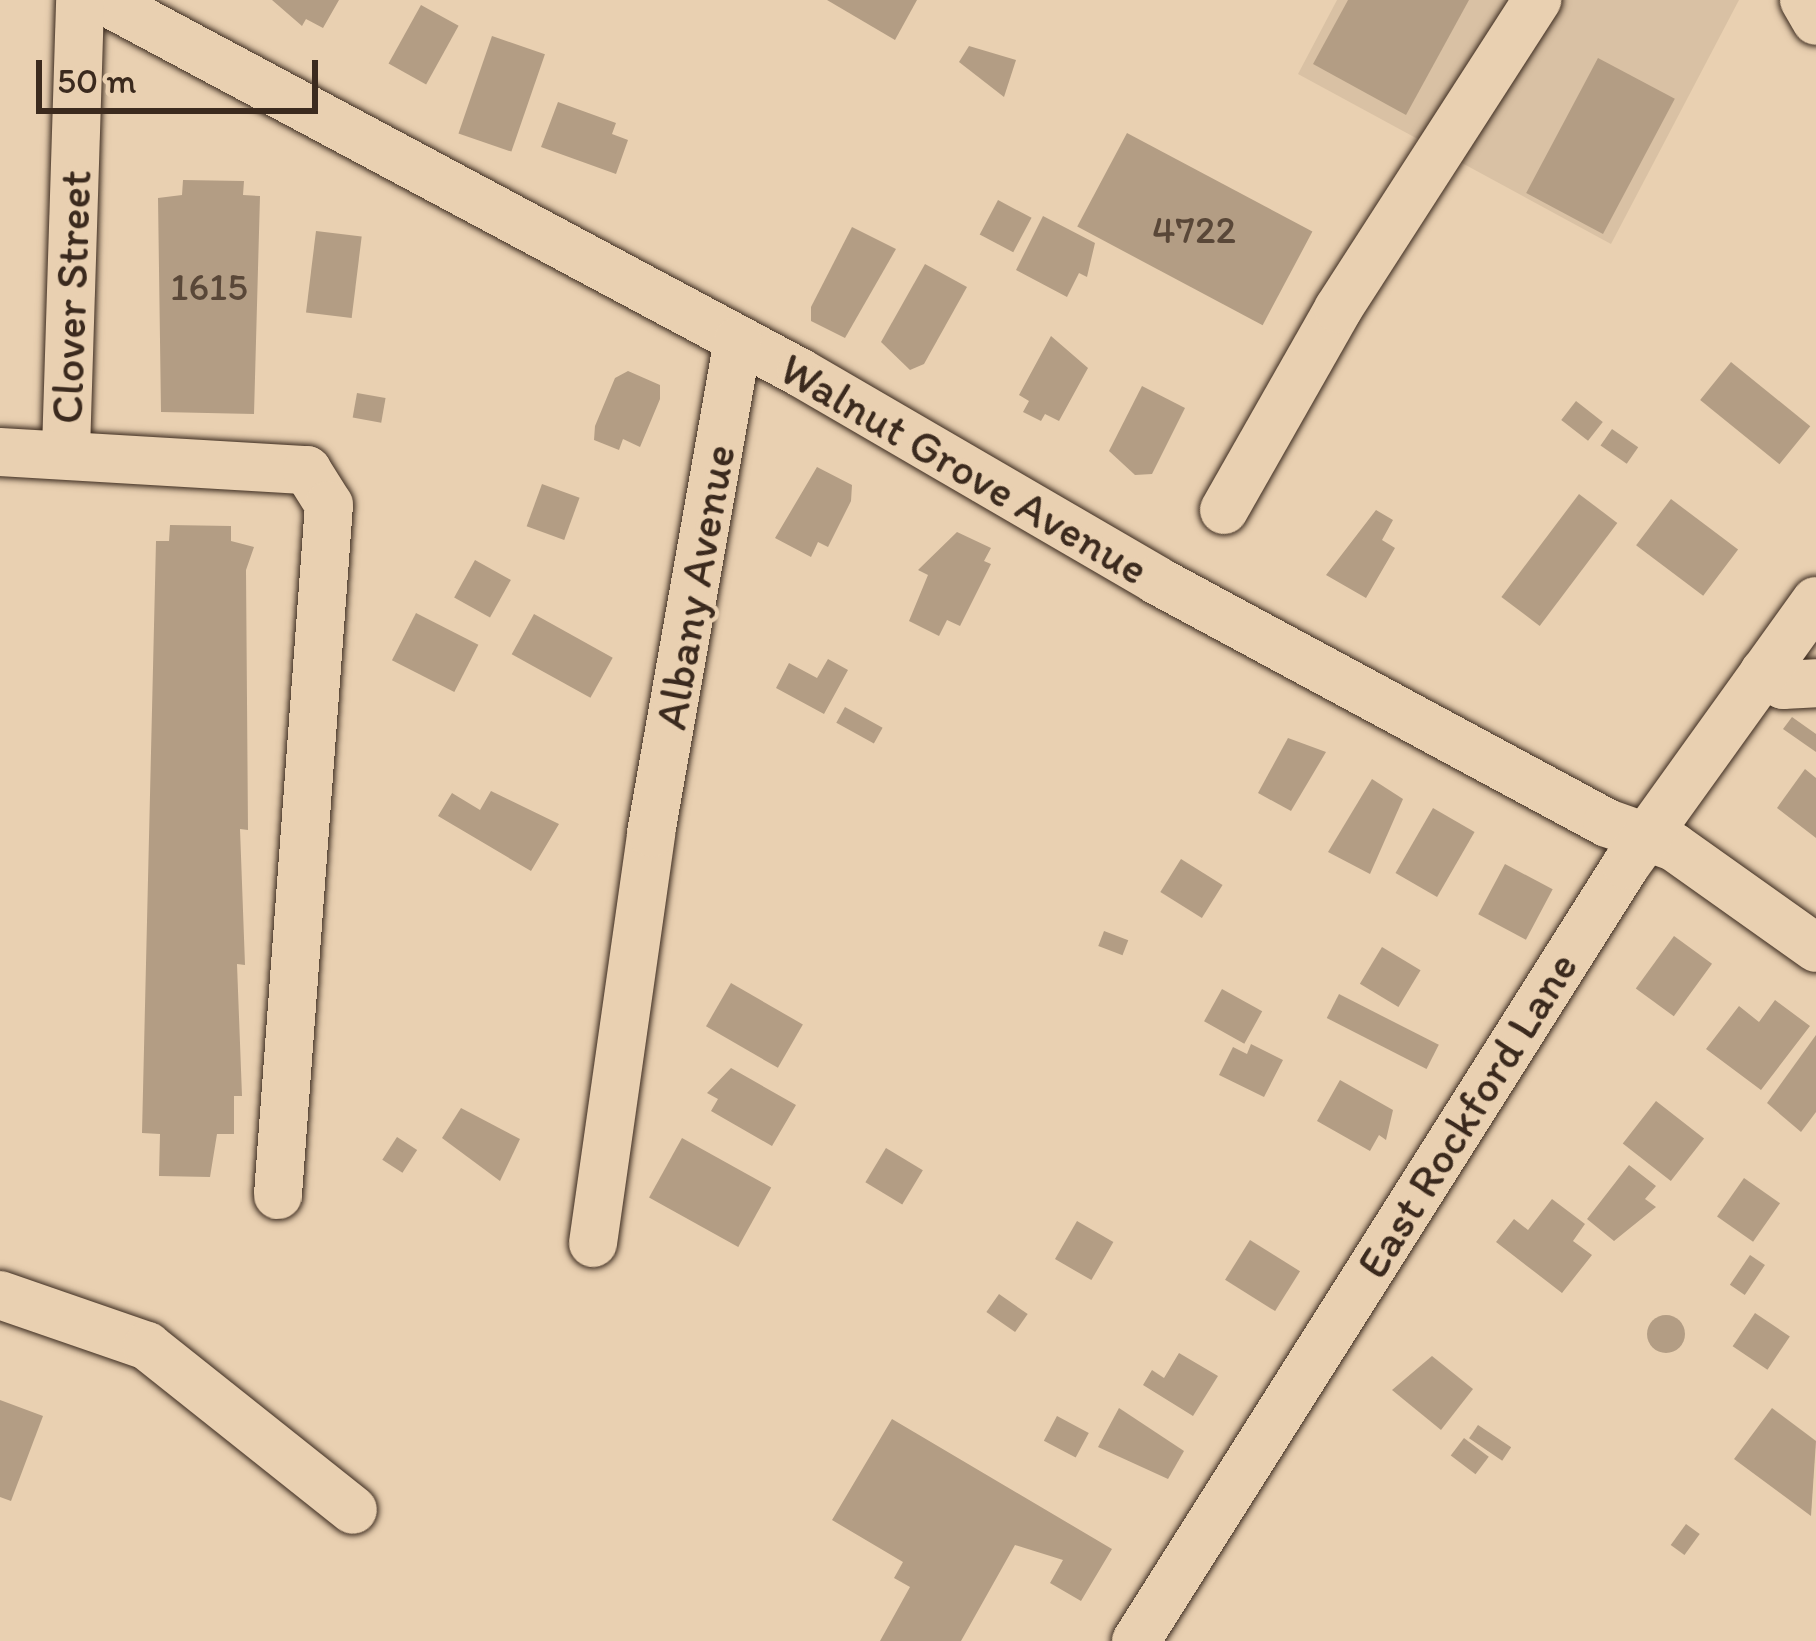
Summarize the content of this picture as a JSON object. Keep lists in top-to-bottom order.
{
  "streets": {
    "street": [
      "Clover Street",
      "Walnut Grove Avenue",
      "Albany Avenue",
      "East Rockford Lane"
    ]
  },
  "crossings": [
    ["Walnut Grove Avenue", "Albany Avenue"],
    ["Walnut Grove Avenue", "East Rockford Lane"]
  ],
  "house_numbers": ["4722", "1615"],
  "scale_bar": "50 m"
}
